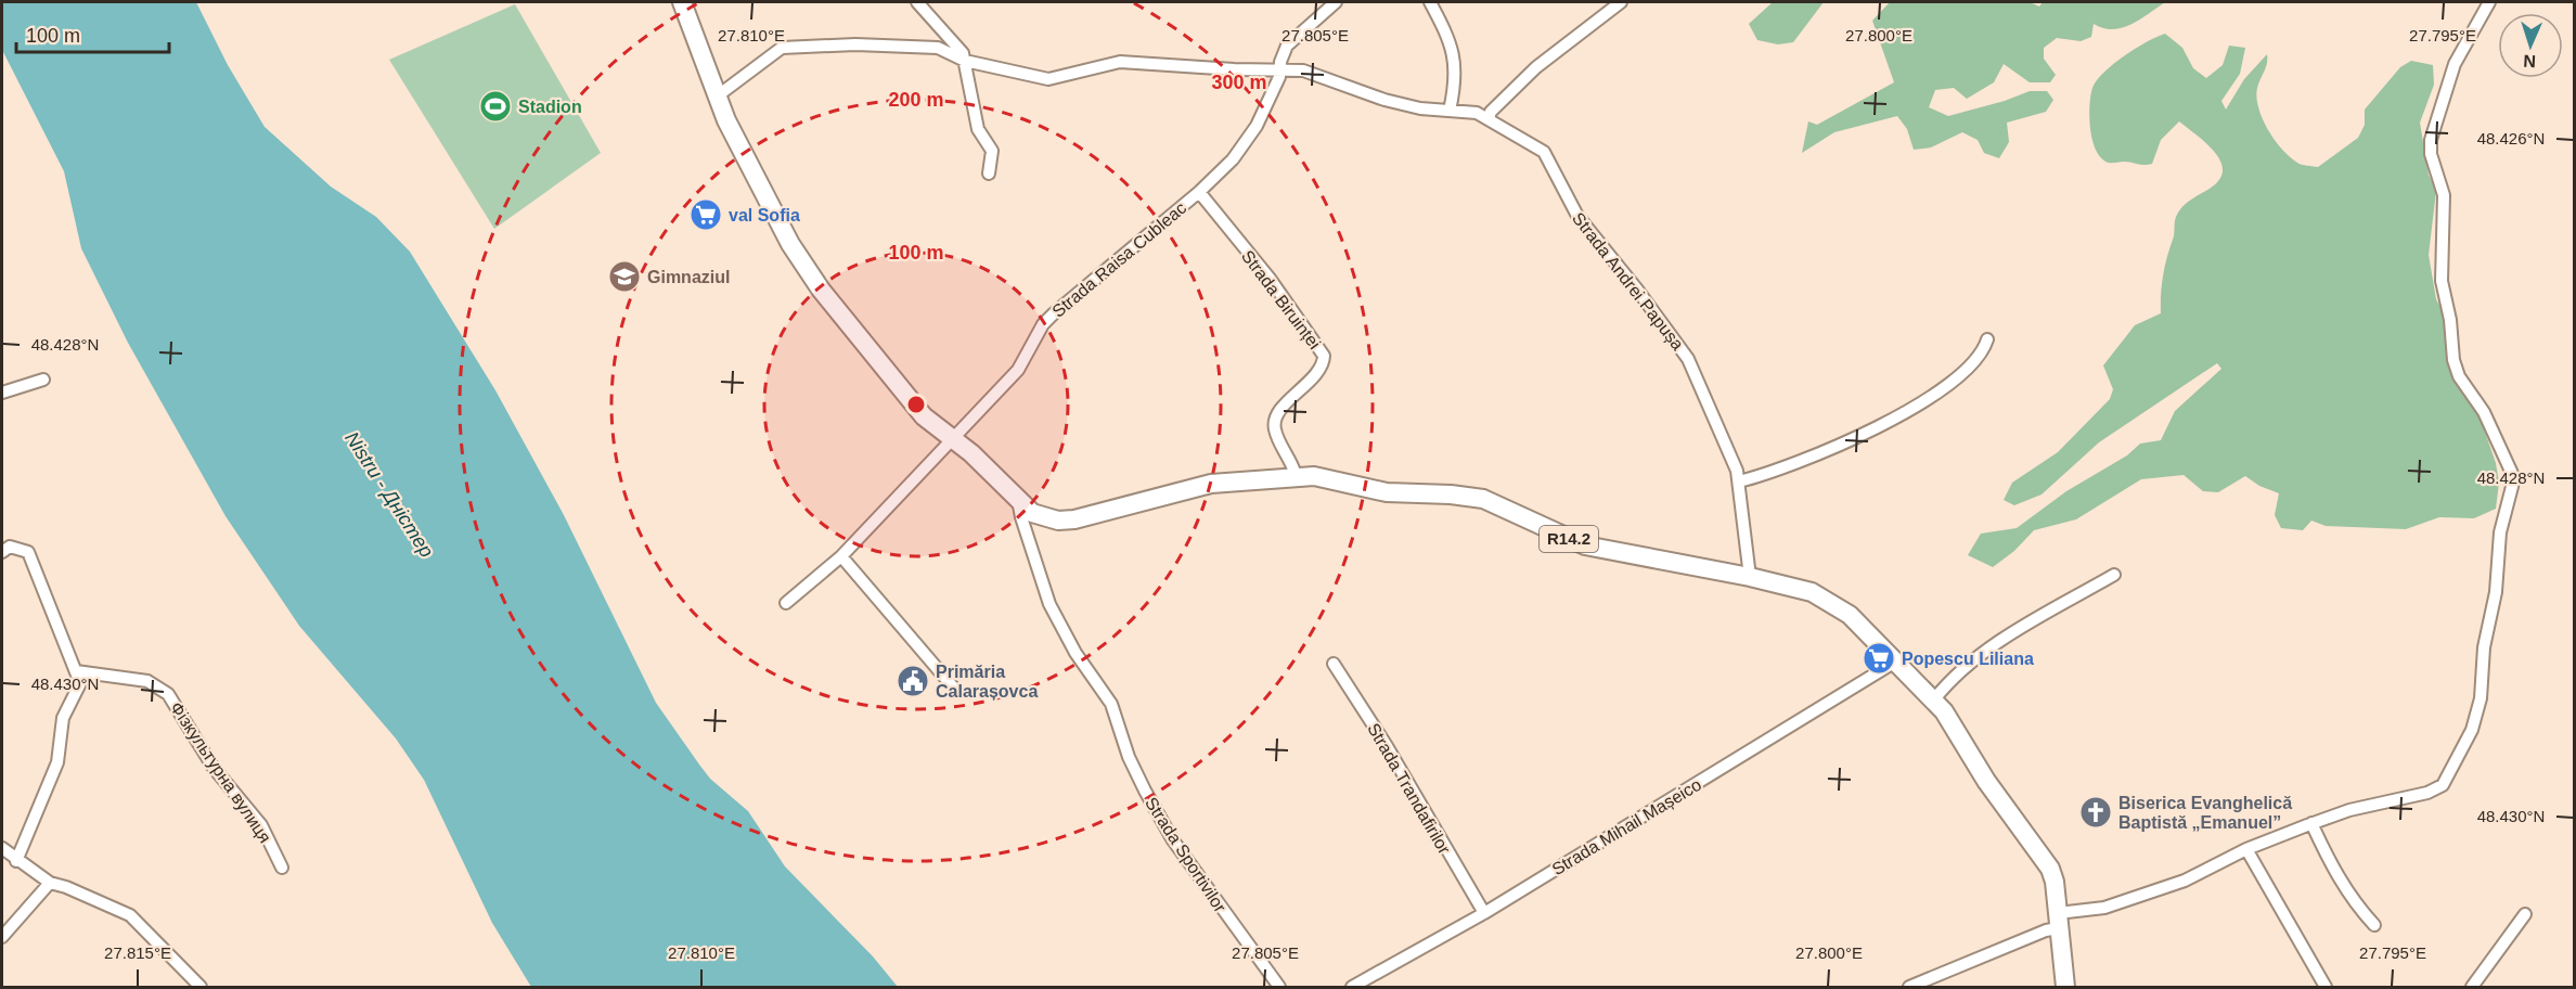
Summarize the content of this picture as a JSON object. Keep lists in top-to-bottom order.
{
  "streets": {
    "main road": ["R14.2"],
    "street": [
      "Strada Raisa Cubleac",
      "Strada Andrei Papușa",
      "Strada Biruinței",
      "Фізкультурна вулиця",
      "Strada Trandafirilor",
      "Strada Mihail Mașeico",
      "Strada Sportivilor"
    ]
  },
  "crossings": [
    ["Strada Raisa Cubleac", "Strada Andrei Papușa"],
    ["Strada Raisa Cubleac", "Strada Biruinței"],
    ["Strada Raisa Cubleac", "R14.2"],
    ["Strada Andrei Papușa", "R14.2"],
    ["Strada Biruinței", "R14.2"],
    ["R14.2", "Strada Mihail Mașeico"],
    ["R14.2", "Strada Sportivilor"],
    ["Strada Trandafirilor", "Strada Mihail Mașeico"]
  ],
  "water": ["Nistru - Дністер"],
  "places": {
    "sports": ["Stadion"],
    "supermarket": ["val Sofia", "Popescu Liliana"],
    "school or university": ["Gimnaziul"],
    "public building": ["Primăria Calarașovca"],
    "church": ["Biserica Evanghelică Baptistă „Emanuel”"]
  },
  "scale_bar": "100 m",
  "north": "bottom",
  "coordinates": [
    "27.810°E",
    "27.805°E",
    "27.800°E",
    "27.795°E",
    "48.426°N",
    "48.428°N",
    "48.430°N",
    "27.815°E"
  ],
  "rings": ["300 m", "200 m", "100 m"]
}
